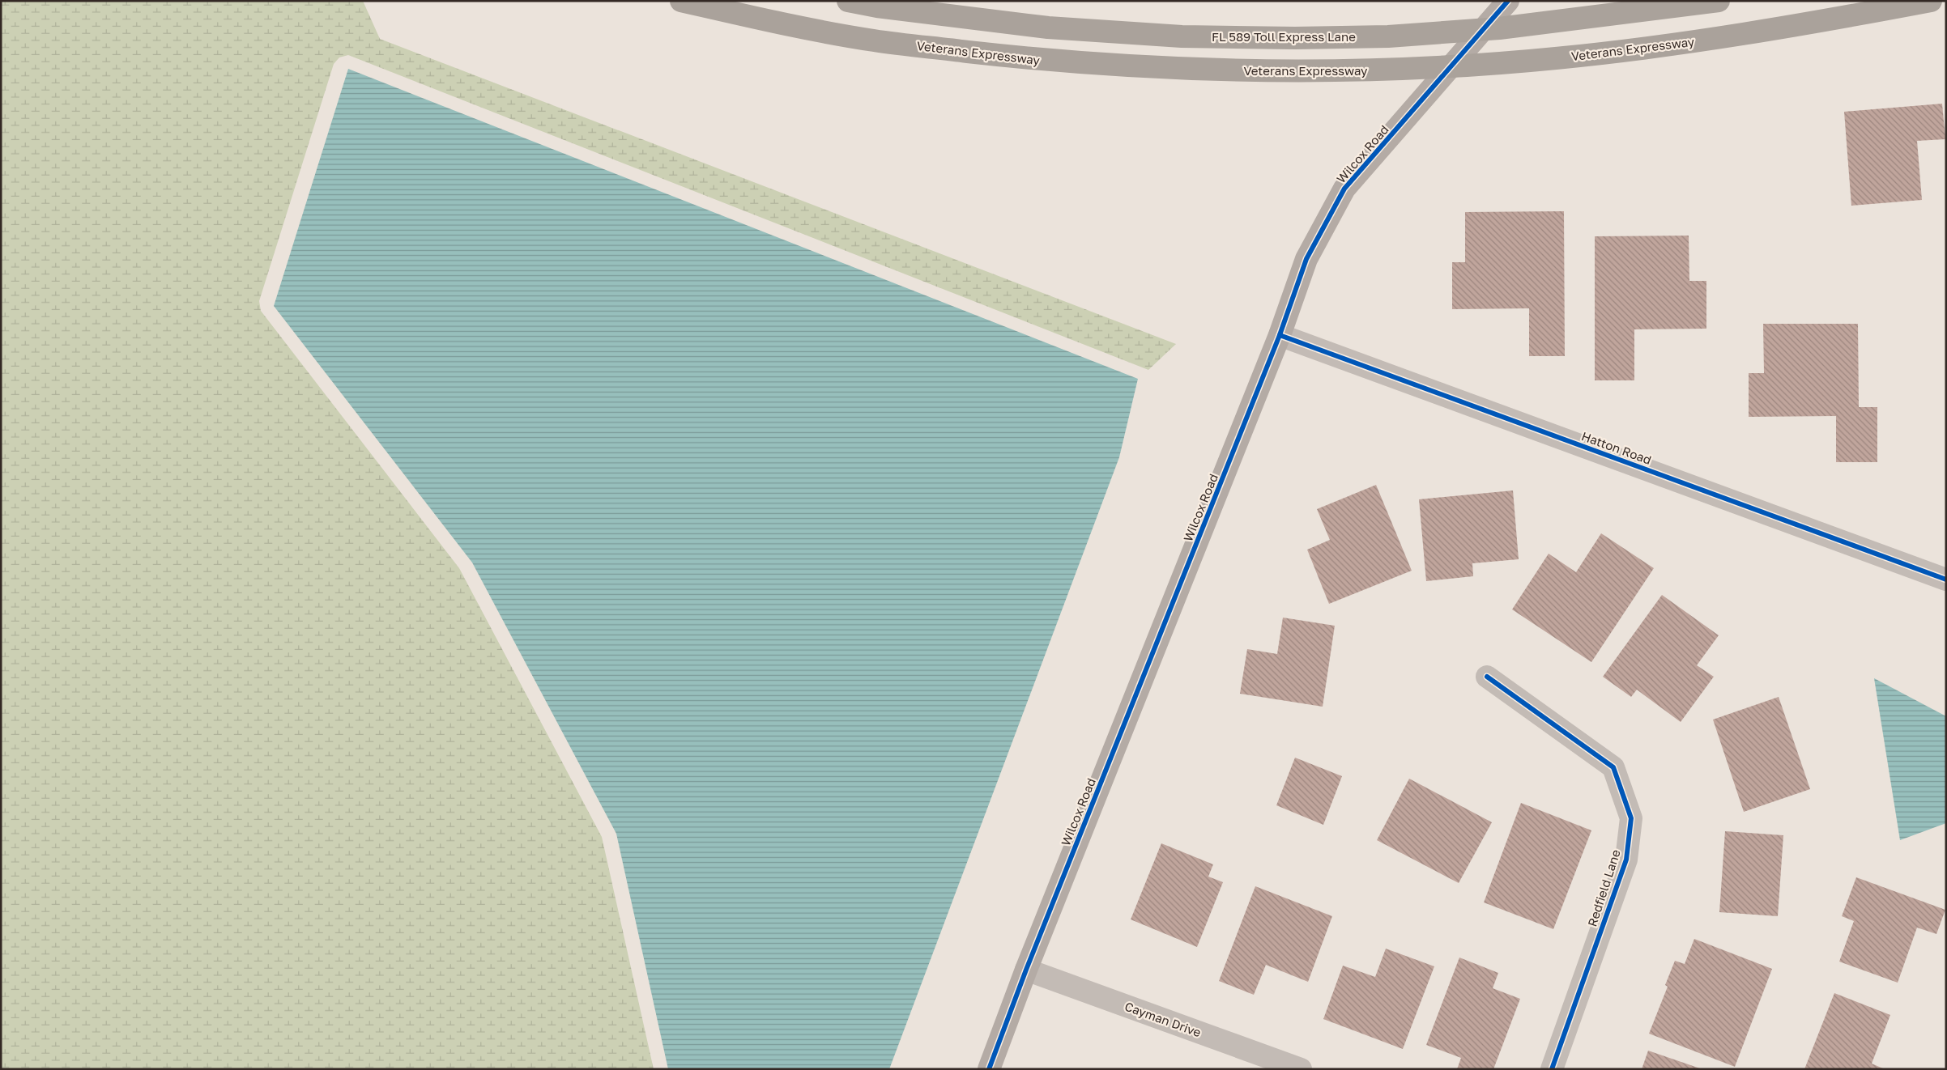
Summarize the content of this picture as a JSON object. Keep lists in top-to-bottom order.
{
  "streets": {
    "highway": ["FL 589 Toll Express Lane", "Veterans Expressway"],
    "street": [
      "Wilcox Road",
      "Hatton Road",
      "Redfield Lane",
      "Cayman Drive"
    ]
  },
  "crossings": [
    ["Wilcox Road", "Hatton Road"],
    ["Wilcox Road", "Cayman Drive"]
  ]
}
